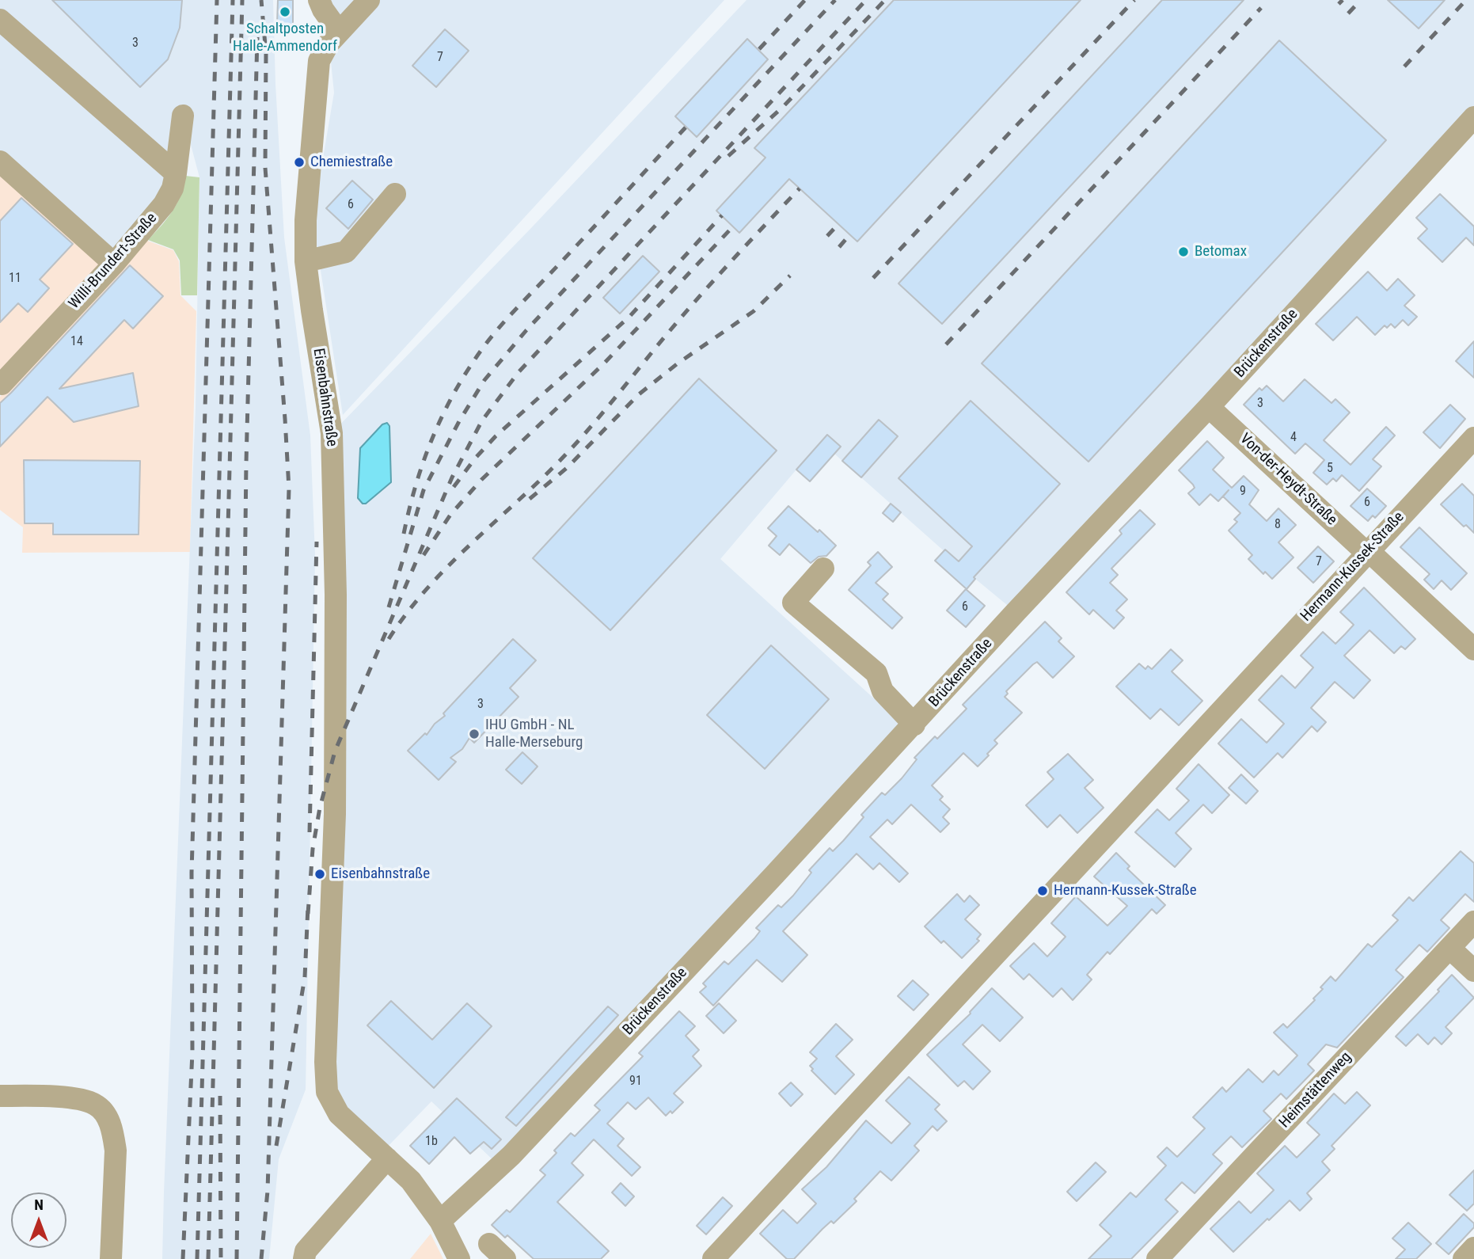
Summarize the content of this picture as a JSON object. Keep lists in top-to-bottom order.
{
  "streets": {
    "street": [
      "Willi-Brundert-Straße",
      "Brückenstraße",
      "Eisenbahnstraße",
      "Von-der-Heydt-Straße",
      "Hermann-Kussek-Straße",
      "Heimstättenweg"
    ]
  },
  "crossings": [
    ["Brückenstraße", "Eisenbahnstraße"],
    ["Brückenstraße", "Von-der-Heydt-Straße"],
    ["Von-der-Heydt-Straße", "Hermann-Kussek-Straße"]
  ],
  "places": [
    "Schaltposten Halle-Ammendorf",
    "Chemiestraße",
    "Betomax",
    "IHU GmbH - NL Halle-Merseburg",
    "Eisenbahnstraße",
    "Hermann-Kussek-Straße"
  ],
  "house_numbers": [
    "3",
    "7",
    "6",
    "11",
    "14",
    "3",
    "4",
    "5",
    "9",
    "6",
    "8",
    "7",
    "6",
    "3",
    "91",
    "1b"
  ],
  "north": "top"
}
